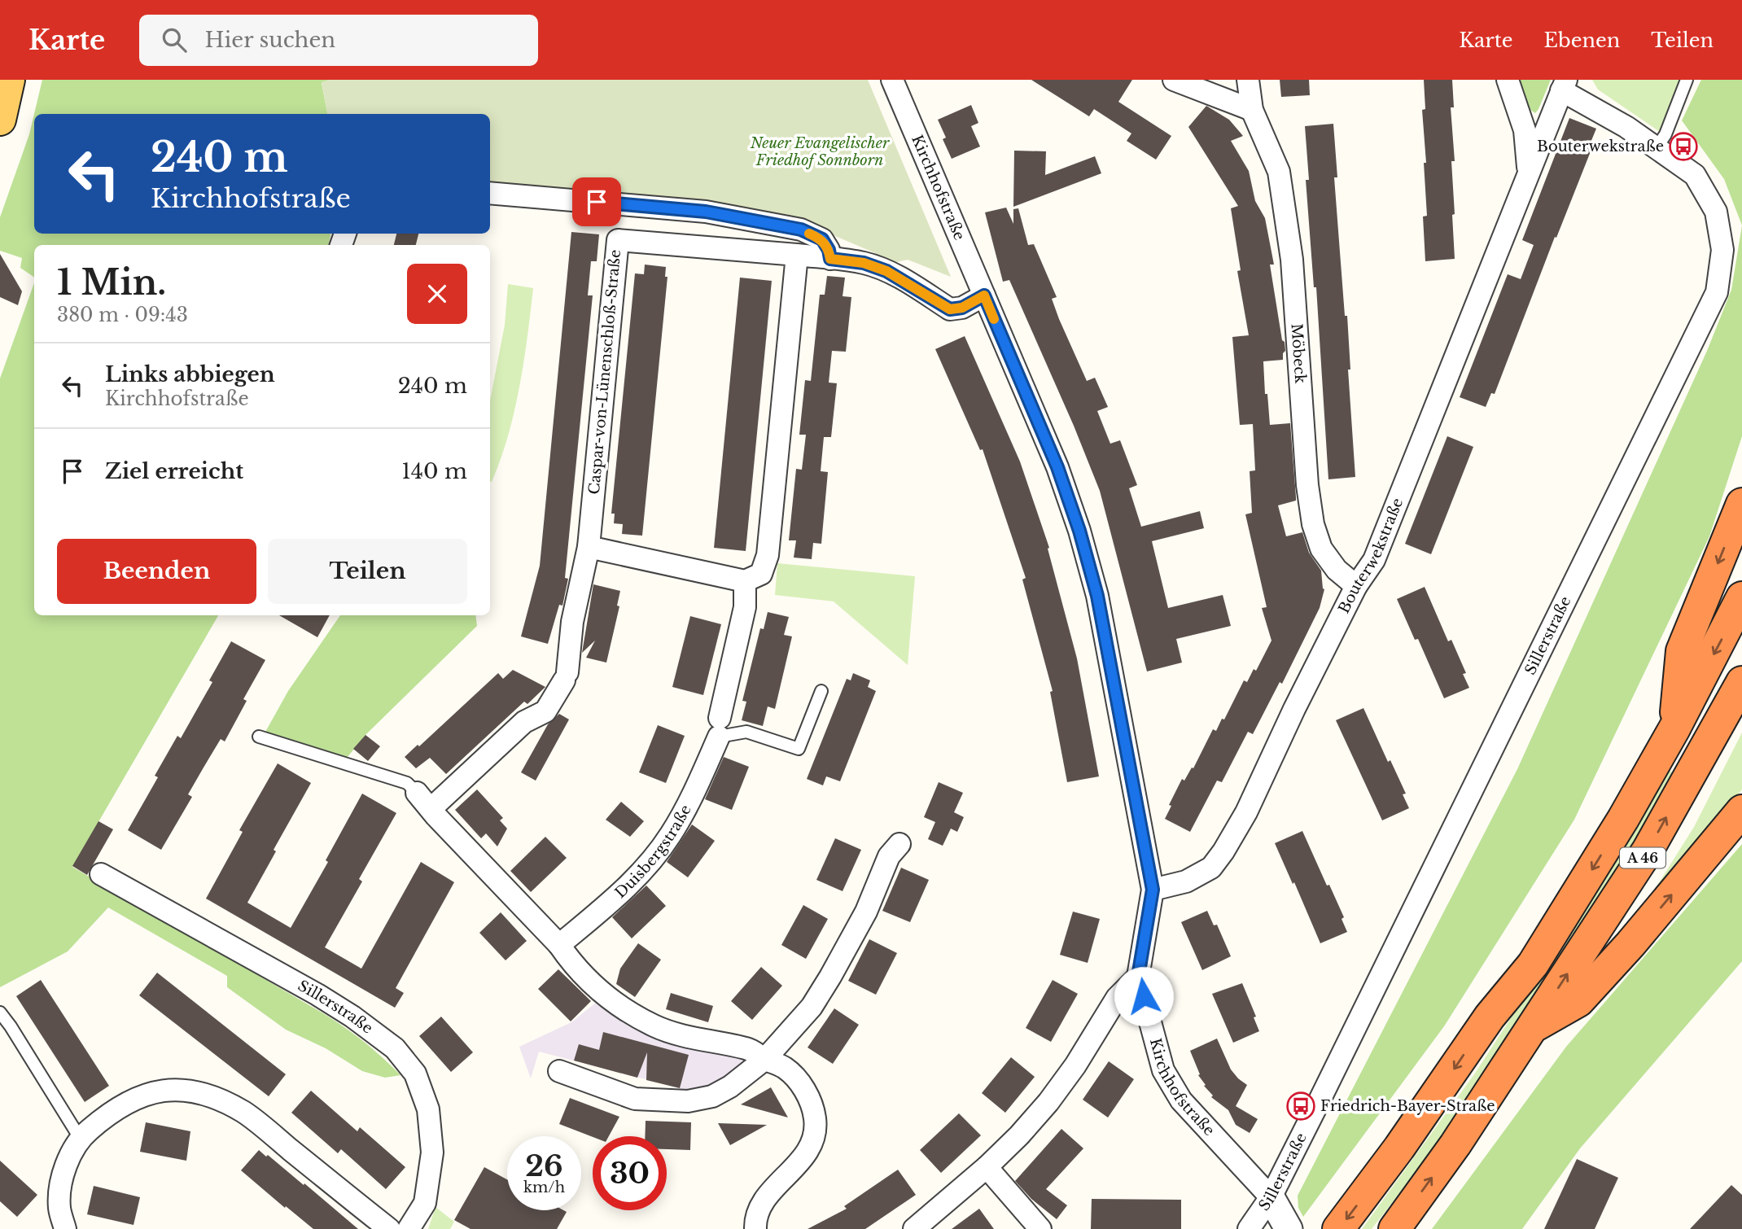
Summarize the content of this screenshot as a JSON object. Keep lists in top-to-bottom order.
{
  "streets": {
    "highway": ["A 46"],
    "street": [
      "Kirchhofstraße",
      "Möbeck",
      "Caspar-von-Lünenschloß-Straße",
      "Bouterwekstraße",
      "Sillerstraße",
      "Duisbergstraße"
    ]
  },
  "crossings": [
    ["Kirchhofstraße", "Bouterwekstraße"],
    ["Kirchhofstraße", "Sillerstraße"],
    ["Möbeck", "Bouterwekstraße"],
    ["Bouterwekstraße", "Sillerstraße"]
  ],
  "parks": ["Neuer Evangelischer Friedhof Sonnborn"],
  "places": {
    "bus stop": ["Bouterwekstraße", "Friedrich-Bayer-Straße"]
  },
  "page": {
    "header": "Karte",
    "search": "Hier suchen",
    "nav": ["Karte", "Ebenen", "Teilen"],
    "turn": ["240 m", "Kirchhofstraße"],
    "heading": ["1 Min.", "380 m · 09:43"],
    "list": [
      {
        "name": "Links abbiegen",
        "note": "Kirchhofstraße",
        "value": "240 m"
      },
      {
        "name": "Ziel erreicht",
        "value": "140 m"
      }
    ],
    "buttons": ["Beenden", "Teilen"],
    "speed": "26 km/h",
    "limit": "30"
  }
}
